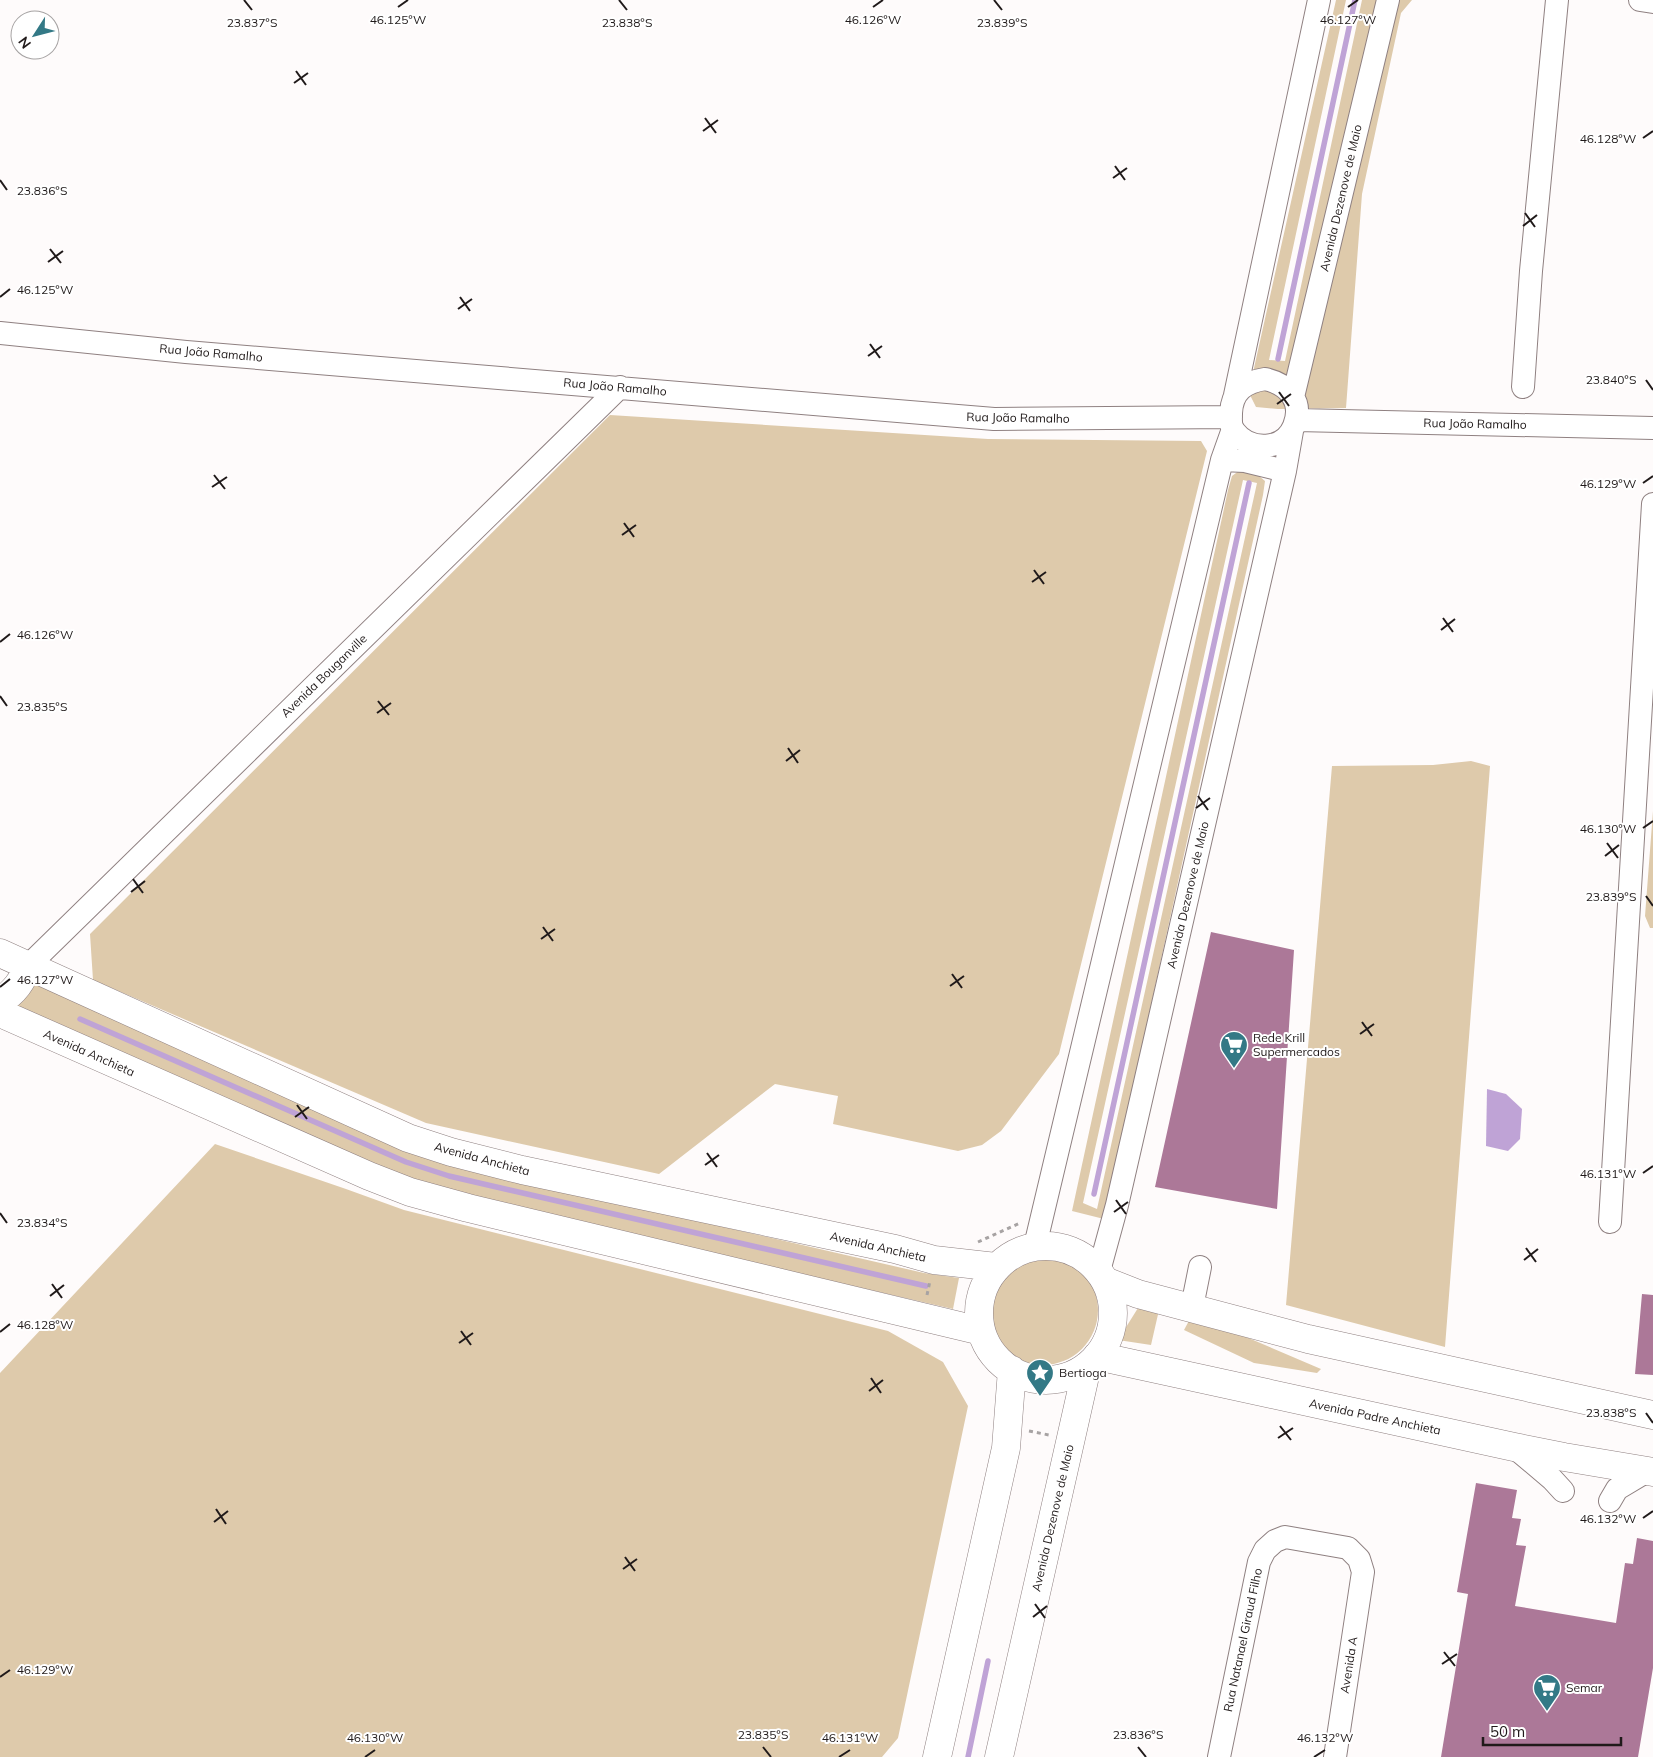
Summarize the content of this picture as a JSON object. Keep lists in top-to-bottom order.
{
  "streets": {
    "main road": ["Avenida Dezenove de Maio", "Avenida Anchieta", "Avenida Padre Anchieta"],
    "street": [
      "Rua João Ramalho",
      "Avenida Bouganville",
      "Rua Natanael Giraud Filho",
      "Avenida A"
    ]
  },
  "crossings": [
    ["Avenida Dezenove de Maio", "Rua João Ramalho"],
    ["Avenida Dezenove de Maio", "Avenida Anchieta"],
    ["Avenida Dezenove de Maio", "Avenida Padre Anchieta"],
    ["Rua João Ramalho", "Avenida Bouganville"],
    ["Avenida Bouganville", "Avenida Anchieta"],
    ["Avenida Anchieta", "Avenida Padre Anchieta"],
    ["Rua Natanael Giraud Filho", "Avenida A"]
  ],
  "places": {
    "supermarket": ["Rede Krill Supermercados", "Semar"],
    "place": ["Bertioga"]
  },
  "scale_bar": "50 m",
  "north": "bottom left",
  "coordinates": [
    "46.125°W",
    "46.126°W",
    "46.127°W",
    "23.837°S",
    "23.838°S",
    "23.839°S",
    "46.128°W",
    "23.836°S",
    "23.840°S",
    "46.129°W",
    "23.835°S",
    "46.130°W",
    "46.131°W",
    "23.834°S",
    "46.132°W"
  ]
}
